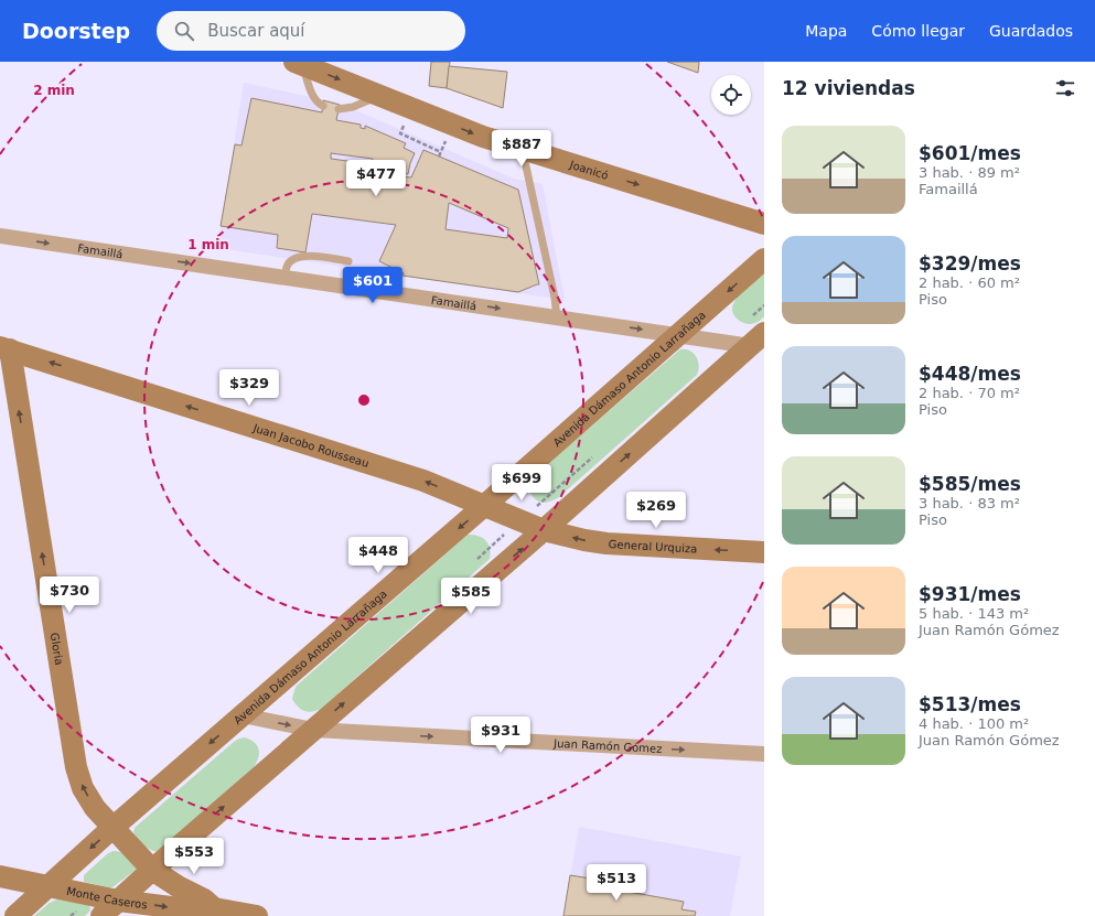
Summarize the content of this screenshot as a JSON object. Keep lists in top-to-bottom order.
{
  "streets": {
    "street": [
      "Joanicó",
      "Famaillá",
      "Avenida Dámaso Antonio Larrañaga",
      "Juan Jacobo Rousseau",
      "General Urquiza",
      "Gloria",
      "Juan Ramón Gómez",
      "Monte Caseros"
    ]
  },
  "crossings": [
    ["Famaillá", "Avenida Dámaso Antonio Larrañaga"],
    ["Avenida Dámaso Antonio Larrañaga", "Juan Jacobo Rousseau"],
    ["Avenida Dámaso Antonio Larrañaga", "Gloria"],
    ["Avenida Dámaso Antonio Larrañaga", "Juan Ramón Gómez"],
    ["Avenida Dámaso Antonio Larrañaga", "Monte Caseros"],
    ["Juan Jacobo Rousseau", "General Urquiza"],
    ["Juan Jacobo Rousseau", "Gloria"],
    ["Gloria", "Monte Caseros"]
  ],
  "one_way": [
    "Joanicó",
    "Famaillá",
    "Juan Jacobo Rousseau",
    "General Urquiza",
    "Gloria",
    "Juan Ramón Gómez"
  ],
  "page": {
    "header": "Doorstep",
    "search": "Buscar aquí",
    "nav": ["Mapa", "Cómo llegar", "Guardados"],
    "heading": "12 viviendas",
    "list": [
      {
        "name": "$601/mes",
        "note": "3 hab. · 89 m² · Famaillá"
      },
      {
        "name": "$329/mes",
        "note": "2 hab. · 60 m² · Piso"
      },
      {
        "name": "$448/mes",
        "note": "2 hab. · 70 m² · Piso"
      },
      {
        "name": "$585/mes",
        "note": "3 hab. · 83 m² · Piso"
      },
      {
        "name": "$931/mes",
        "note": "5 hab. · 143 m² · Juan Ramón Gómez"
      },
      {
        "name": "$513/mes",
        "note": "4 hab. · 100 m² · Juan Ramón Gómez"
      }
    ],
    "price": [
      "$887",
      "$477",
      "$601",
      "$329",
      "$699",
      "$269",
      "$448",
      "$730",
      "$585",
      "$931",
      "$553",
      "$513"
    ]
  },
  "rings": ["2 min", "1 min"]
}
